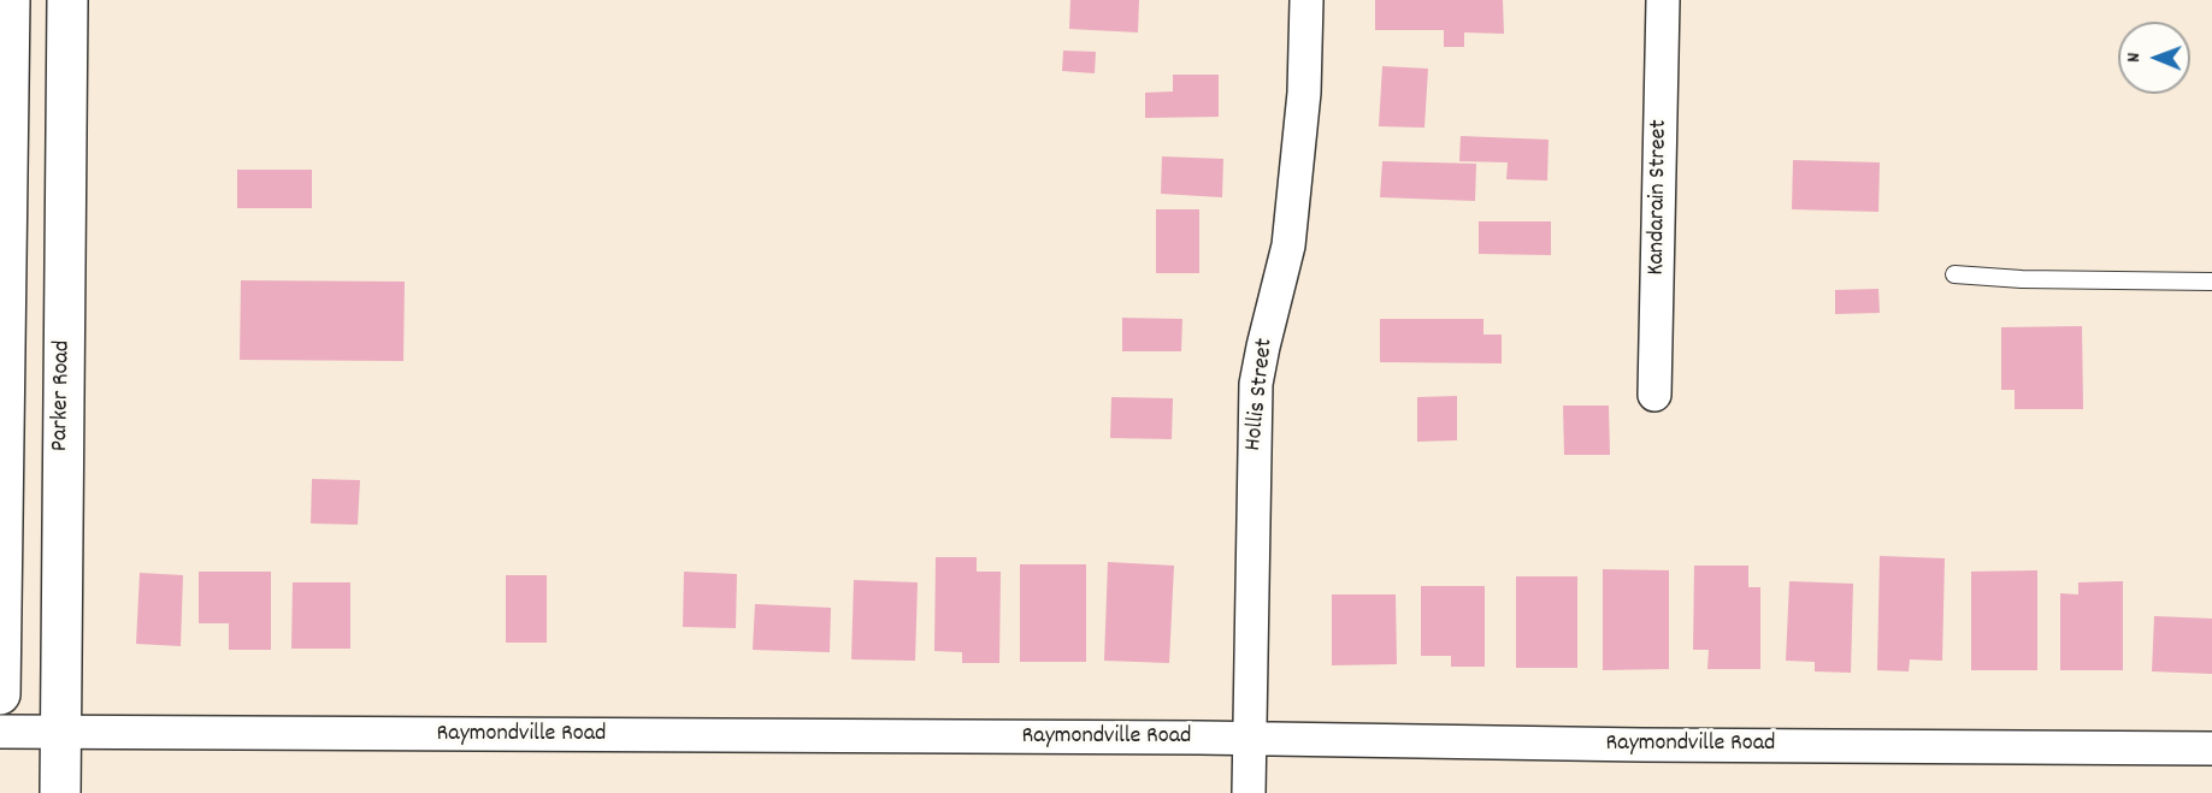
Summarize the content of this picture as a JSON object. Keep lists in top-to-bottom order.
{
  "streets": {
    "main road": ["Parker Road"],
    "street": ["Kandarain Street", "Hollis Street", "Raymondville Road"]
  },
  "crossings": [
    ["Hollis Street", "Raymondville Road"],
    ["Parker Road", "Raymondville Road"]
  ],
  "north": "left"
}
